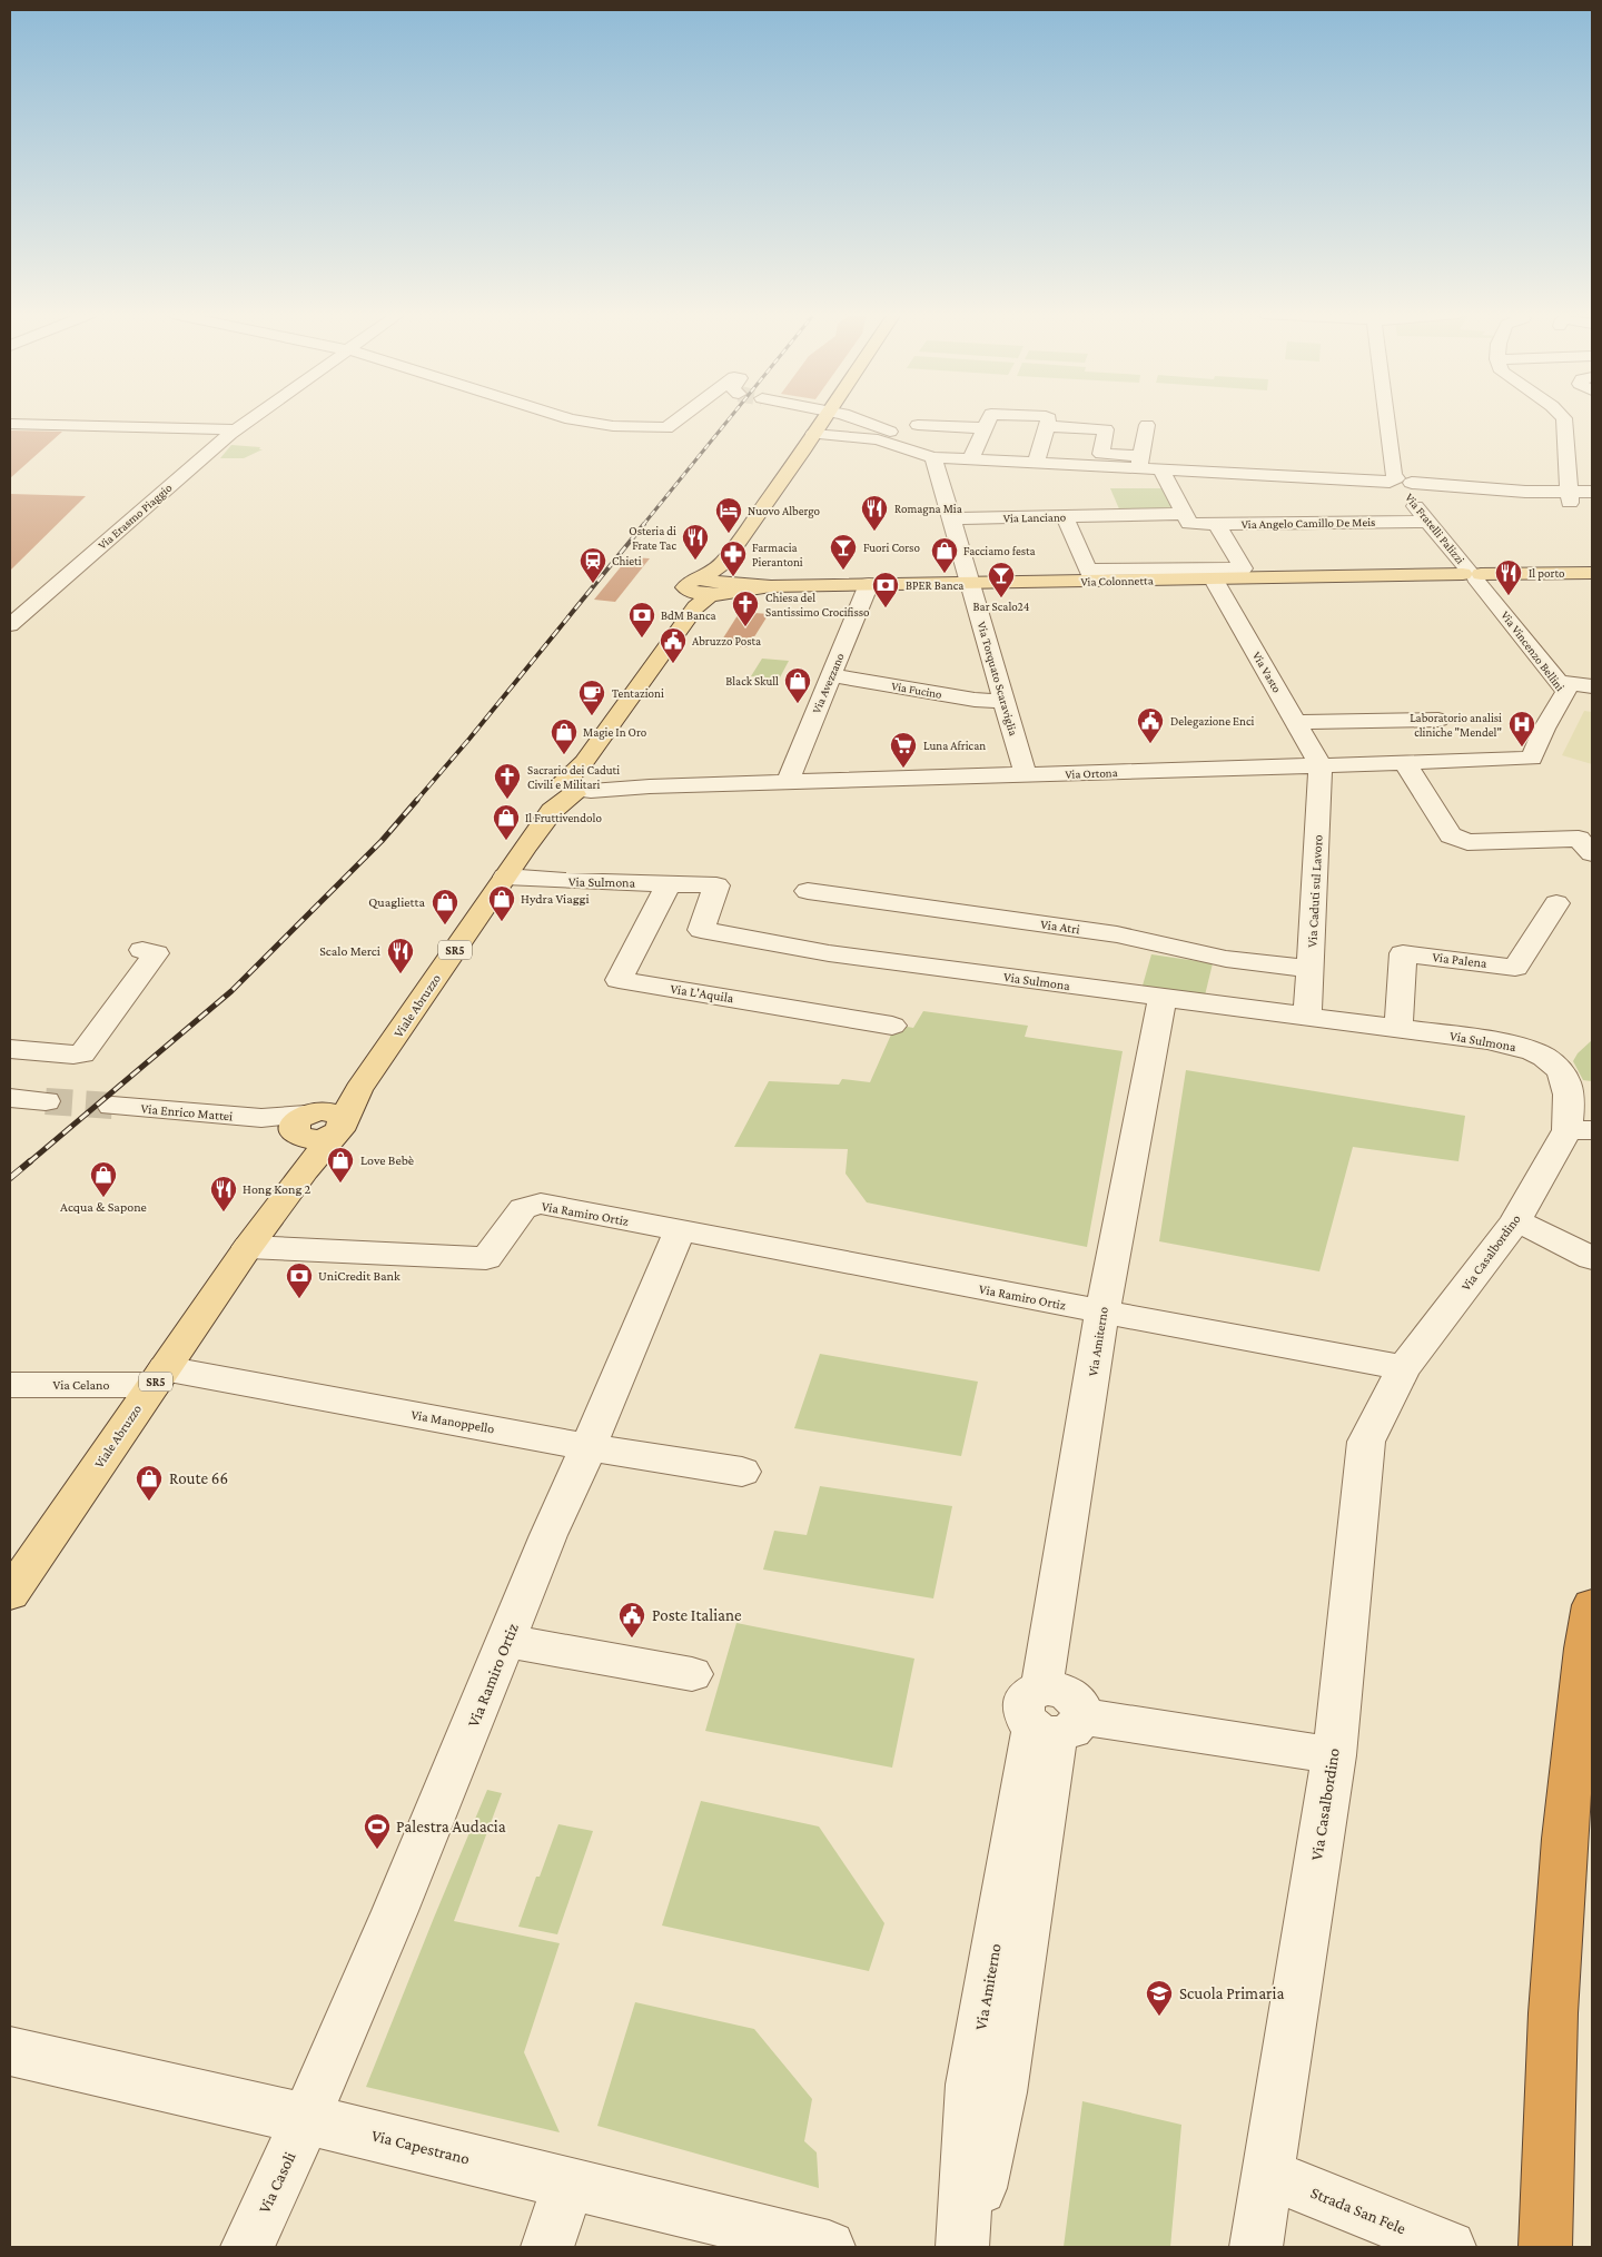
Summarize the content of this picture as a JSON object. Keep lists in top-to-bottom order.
{
  "streets": {
    "main road": ["Via Colonnetta", "SR5", "Viale Abruzzo"],
    "street": [
      "Via Erasmo Piaggio",
      "Via Lanciano",
      "Via Angelo Camillo De Meis",
      "Via Fratelli Palizzi",
      "Via Vincenzo Bellini",
      "Via Vasto",
      "Via Torquato Scaraviglia",
      "Via Avezzano",
      "Via Fucino",
      "Via Ortona",
      "Via Sulmona",
      "Via Caduti sul Lavoro",
      "Via Atri",
      "Via Palena",
      "Via L'Aquila",
      "Via Enrico Mattei",
      "Via Ramiro Ortiz",
      "Via Casalbordino",
      "Via Amiterno",
      "Via Celano",
      "Via Manoppello",
      "Via Capestrano",
      "Via Casoli",
      "Strada San Fele"
    ]
  },
  "crossings": [
    ["Via Lanciano", "Via Angelo Camillo De Meis"],
    ["Via Lanciano", "Via Torquato Scaraviglia"],
    ["Via Angelo Camillo De Meis", "Via Fratelli Palizzi"],
    ["Via Fratelli Palizzi", "Via Colonnetta"],
    ["Via Fratelli Palizzi", "Via Vincenzo Bellini"],
    ["Via Colonnetta", "Via Vincenzo Bellini"],
    ["Via Colonnetta", "Via Vasto"],
    ["Via Colonnetta", "Via Torquato Scaraviglia"],
    ["Via Colonnetta", "Via Avezzano"],
    ["Via Colonnetta", "SR5"],
    ["Via Colonnetta", "Viale Abruzzo"],
    ["Via Vincenzo Bellini", "Via Ortona"],
    ["Via Vasto", "Via Ortona"],
    ["Via Vasto", "Via Caduti sul Lavoro"],
    ["Via Torquato Scaraviglia", "Via Fucino"],
    ["Via Torquato Scaraviglia", "Via Ortona"],
    ["Via Avezzano", "Via Fucino"],
    ["Via Avezzano", "Via Ortona"],
    ["Via Ortona", "Via Caduti sul Lavoro"],
    ["Via Ortona", "Viale Abruzzo"],
    ["Via Sulmona", "Via Caduti sul Lavoro"],
    ["Via Sulmona", "Via Palena"],
    ["Via Sulmona", "Via L'Aquila"],
    ["Via Sulmona", "Viale Abruzzo"],
    ["Via Sulmona", "Via Casalbordino"],
    ["Via Sulmona", "Via Amiterno"],
    ["Via Caduti sul Lavoro", "Via Atri"],
    ["SR5", "Viale Abruzzo"],
    ["Viale Abruzzo", "Via Enrico Mattei"],
    ["Viale Abruzzo", "Via Ramiro Ortiz"],
    ["Viale Abruzzo", "Via Celano"],
    ["Viale Abruzzo", "Via Manoppello"],
    ["Via Ramiro Ortiz", "Via Amiterno"],
    ["Via Ramiro Ortiz", "Via Manoppello"],
    ["Via Ramiro Ortiz", "Via Capestrano"],
    ["Via Ramiro Ortiz", "Via Casoli"],
    ["Via Casalbordino", "Strada San Fele"],
    ["Via Celano", "Via Manoppello"],
    ["Via Capestrano", "Via Casoli"]
  ],
  "places": {
    "restaurant": [
      "Romagna Mia",
      "Osteria di Frate Tac",
      "Il porto",
      "Scalo Merci",
      "Hong Kong 2"
    ],
    "hotel": ["Nuovo Albergo"],
    "bar": ["Fuori Corso", "Bar Scalo24"],
    "shop": [
      "Facciamo festa",
      "Black Skull",
      "Magie In Oro",
      "Il Fruttivendolo",
      "Hydra Viaggi",
      "Quaglietta",
      "Love Bebè",
      "Acqua & Sapone",
      "Route 66"
    ],
    "pharmacy": ["Farmacia Pierantoni"],
    "station": ["Chieti"],
    "bank": ["BPER Banca", "BdM Banca", "UniCredit Bank"],
    "church": ["Chiesa del Santissimo Crocifisso", "Sacrario dei Caduti Civili e Militari"],
    "public building": ["Abruzzo Posta", "Delegazione Enci", "Poste Italiane"],
    "cafe": ["Tentazioni"],
    "hospital": ["Laboratorio analisi cliniche \"Mendel\""],
    "supermarket": ["Luna African"],
    "sports": ["Palestra Audacia"],
    "school or university": ["Scuola Primaria"]
  }
}
